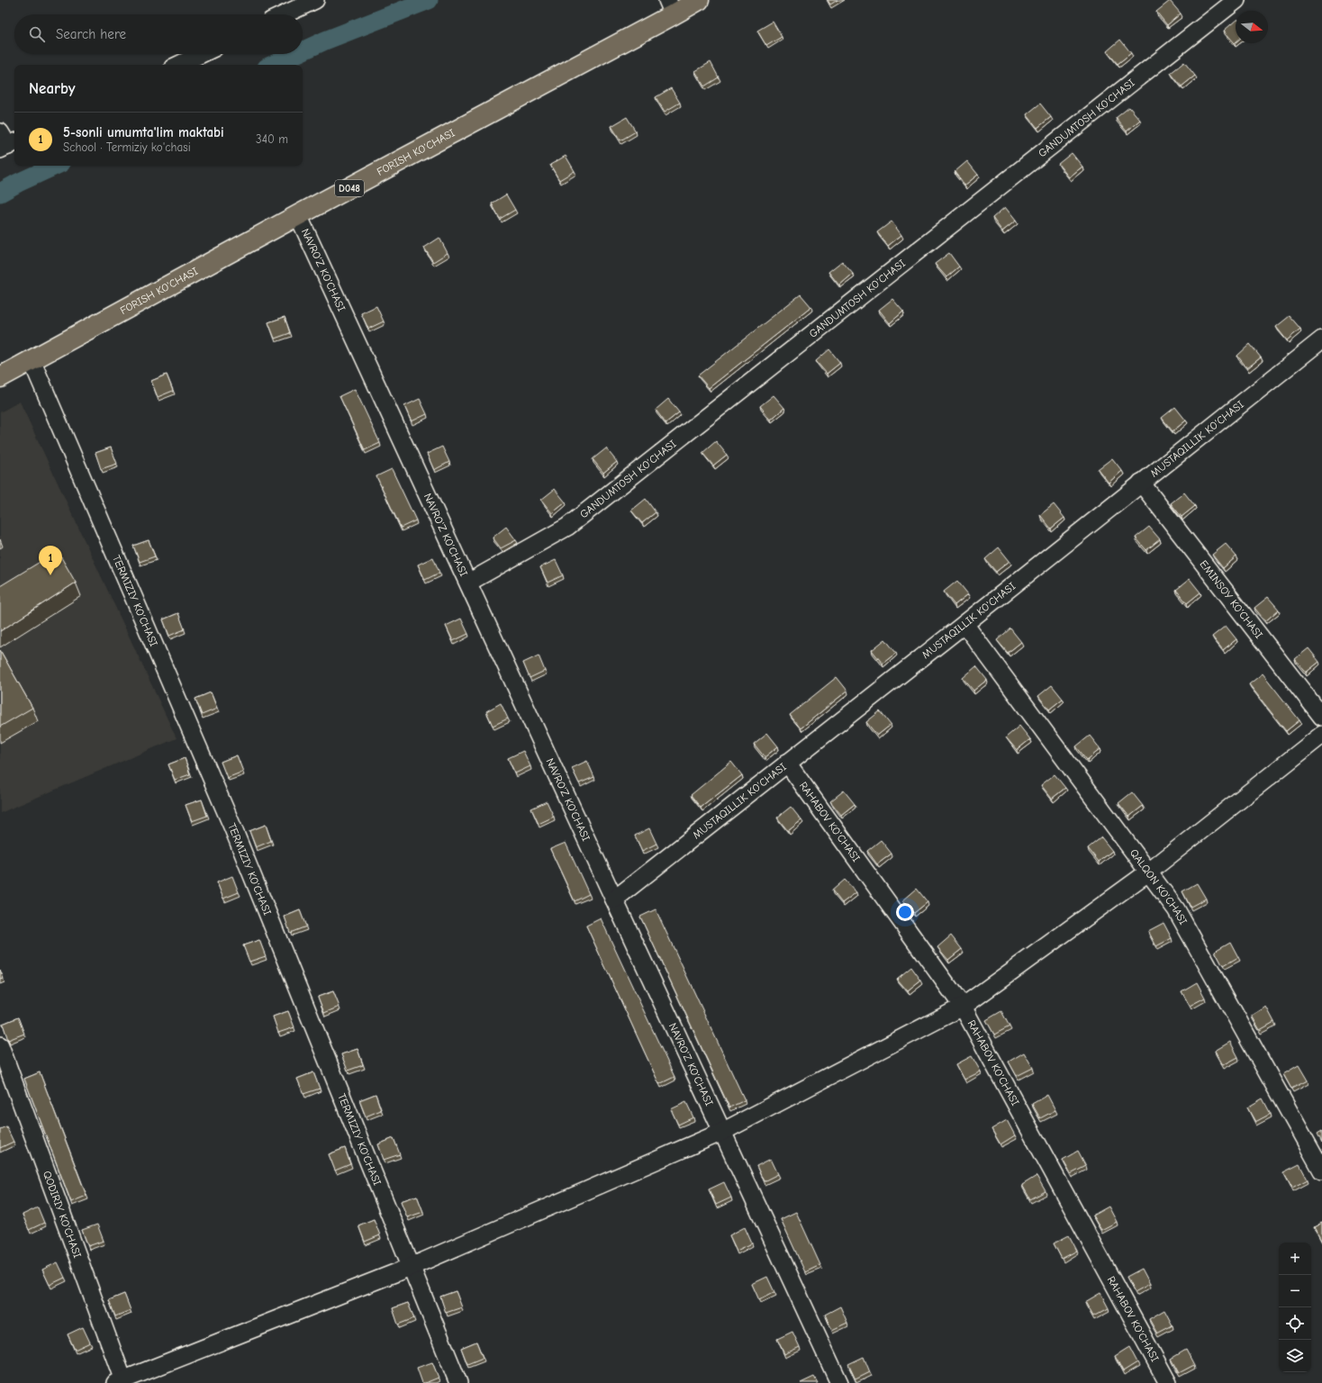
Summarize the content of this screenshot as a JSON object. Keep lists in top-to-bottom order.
{
  "streets": {
    "main road": ["FORISH KO'CHASI", "D048"],
    "street": [
      "GANDUMTOSH KO'CHASI",
      "NAVRO'Z KO'CHASI",
      "MUSTAQILLIK KO'CHASI",
      "EMINSOY KO'CHASI",
      "TERMIZIY KO'CHASI",
      "RAHABOV KO'CHASI",
      "QALQON KO'CHASI",
      "QODIRIY KO'CHASI"
    ]
  },
  "crossings": [
    ["GANDUMTOSH KO'CHASI", "NAVRO'Z KO'CHASI"],
    ["FORISH KO'CHASI", "NAVRO'Z KO'CHASI"],
    ["FORISH KO'CHASI", "TERMIZIY KO'CHASI"],
    ["NAVRO'Z KO'CHASI", "MUSTAQILLIK KO'CHASI"],
    ["MUSTAQILLIK KO'CHASI", "EMINSOY KO'CHASI"],
    ["MUSTAQILLIK KO'CHASI", "RAHABOV KO'CHASI"],
    ["MUSTAQILLIK KO'CHASI", "QALQON KO'CHASI"]
  ],
  "north": "right",
  "page": {
    "search": "Search here",
    "heading": "Nearby",
    "list": [
      {
        "mark": "1",
        "name": "5-sonli umumta'lim maktabi",
        "note": "School · Termiziy ko'chasi",
        "value": "340 m"
      }
    ],
    "pins": "1",
    "map_buttons": ["+", "−"]
  }
}
